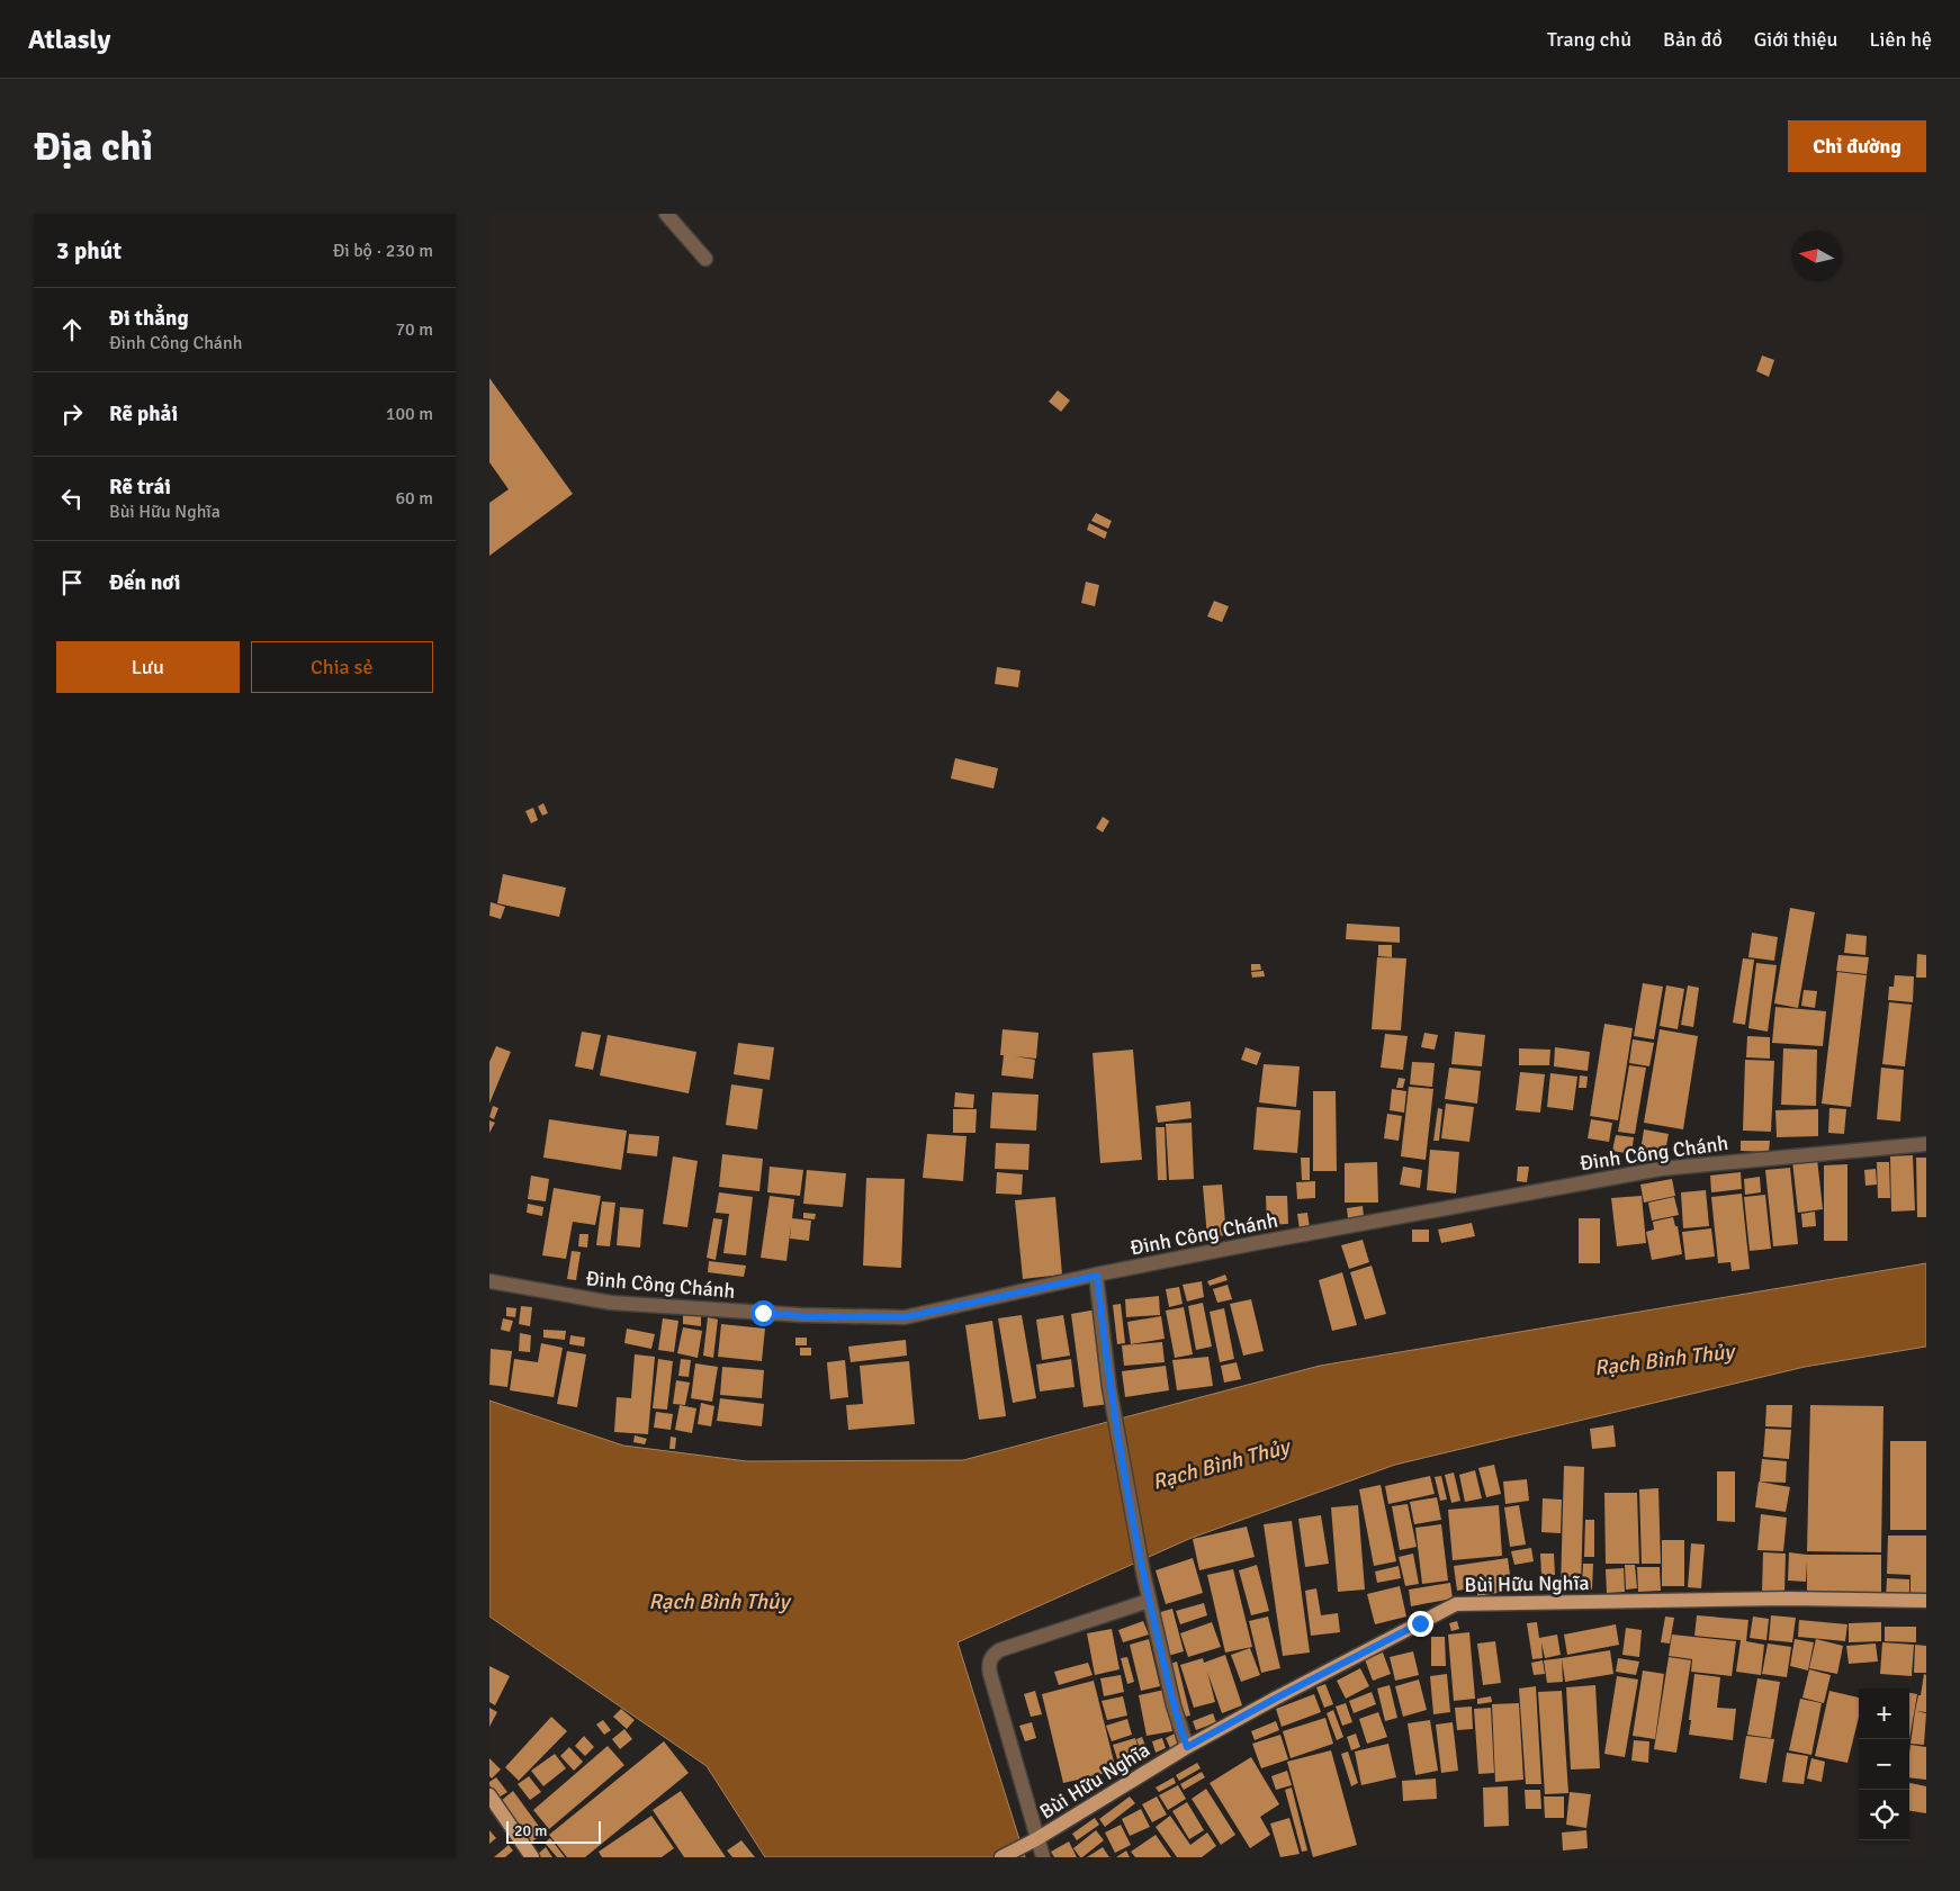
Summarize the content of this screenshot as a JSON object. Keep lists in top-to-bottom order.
{
  "streets": {
    "main road": ["Bùi Hữu Nghĩa"],
    "street": ["Đinh Công Chánh"]
  },
  "water": ["Rạch Bình Thủy"],
  "scale_bar": "20 m",
  "north": "left",
  "page": {
    "header": "Atlasly",
    "nav": [
      "Trang chủ",
      "Bản đồ",
      "Giới thiệu",
      "Liên hệ"
    ],
    "buttons": [
      "Chỉ đường",
      ["Lưu", "Chia sẻ"]
    ],
    "title": "Địa chỉ",
    "heading": ["3 phút", "Đi bộ · 230 m"],
    "list": [
      ["Đi thẳng", "Đinh Công Chánh", "70 m"],
      ["Rẽ phải", "100 m"],
      ["Rẽ trái", "Bùi Hữu Nghĩa", "60 m"],
      "Đến nơi"
    ],
    "map_buttons": ["+", "−"],
    "scale": "20 m"
  }
}
